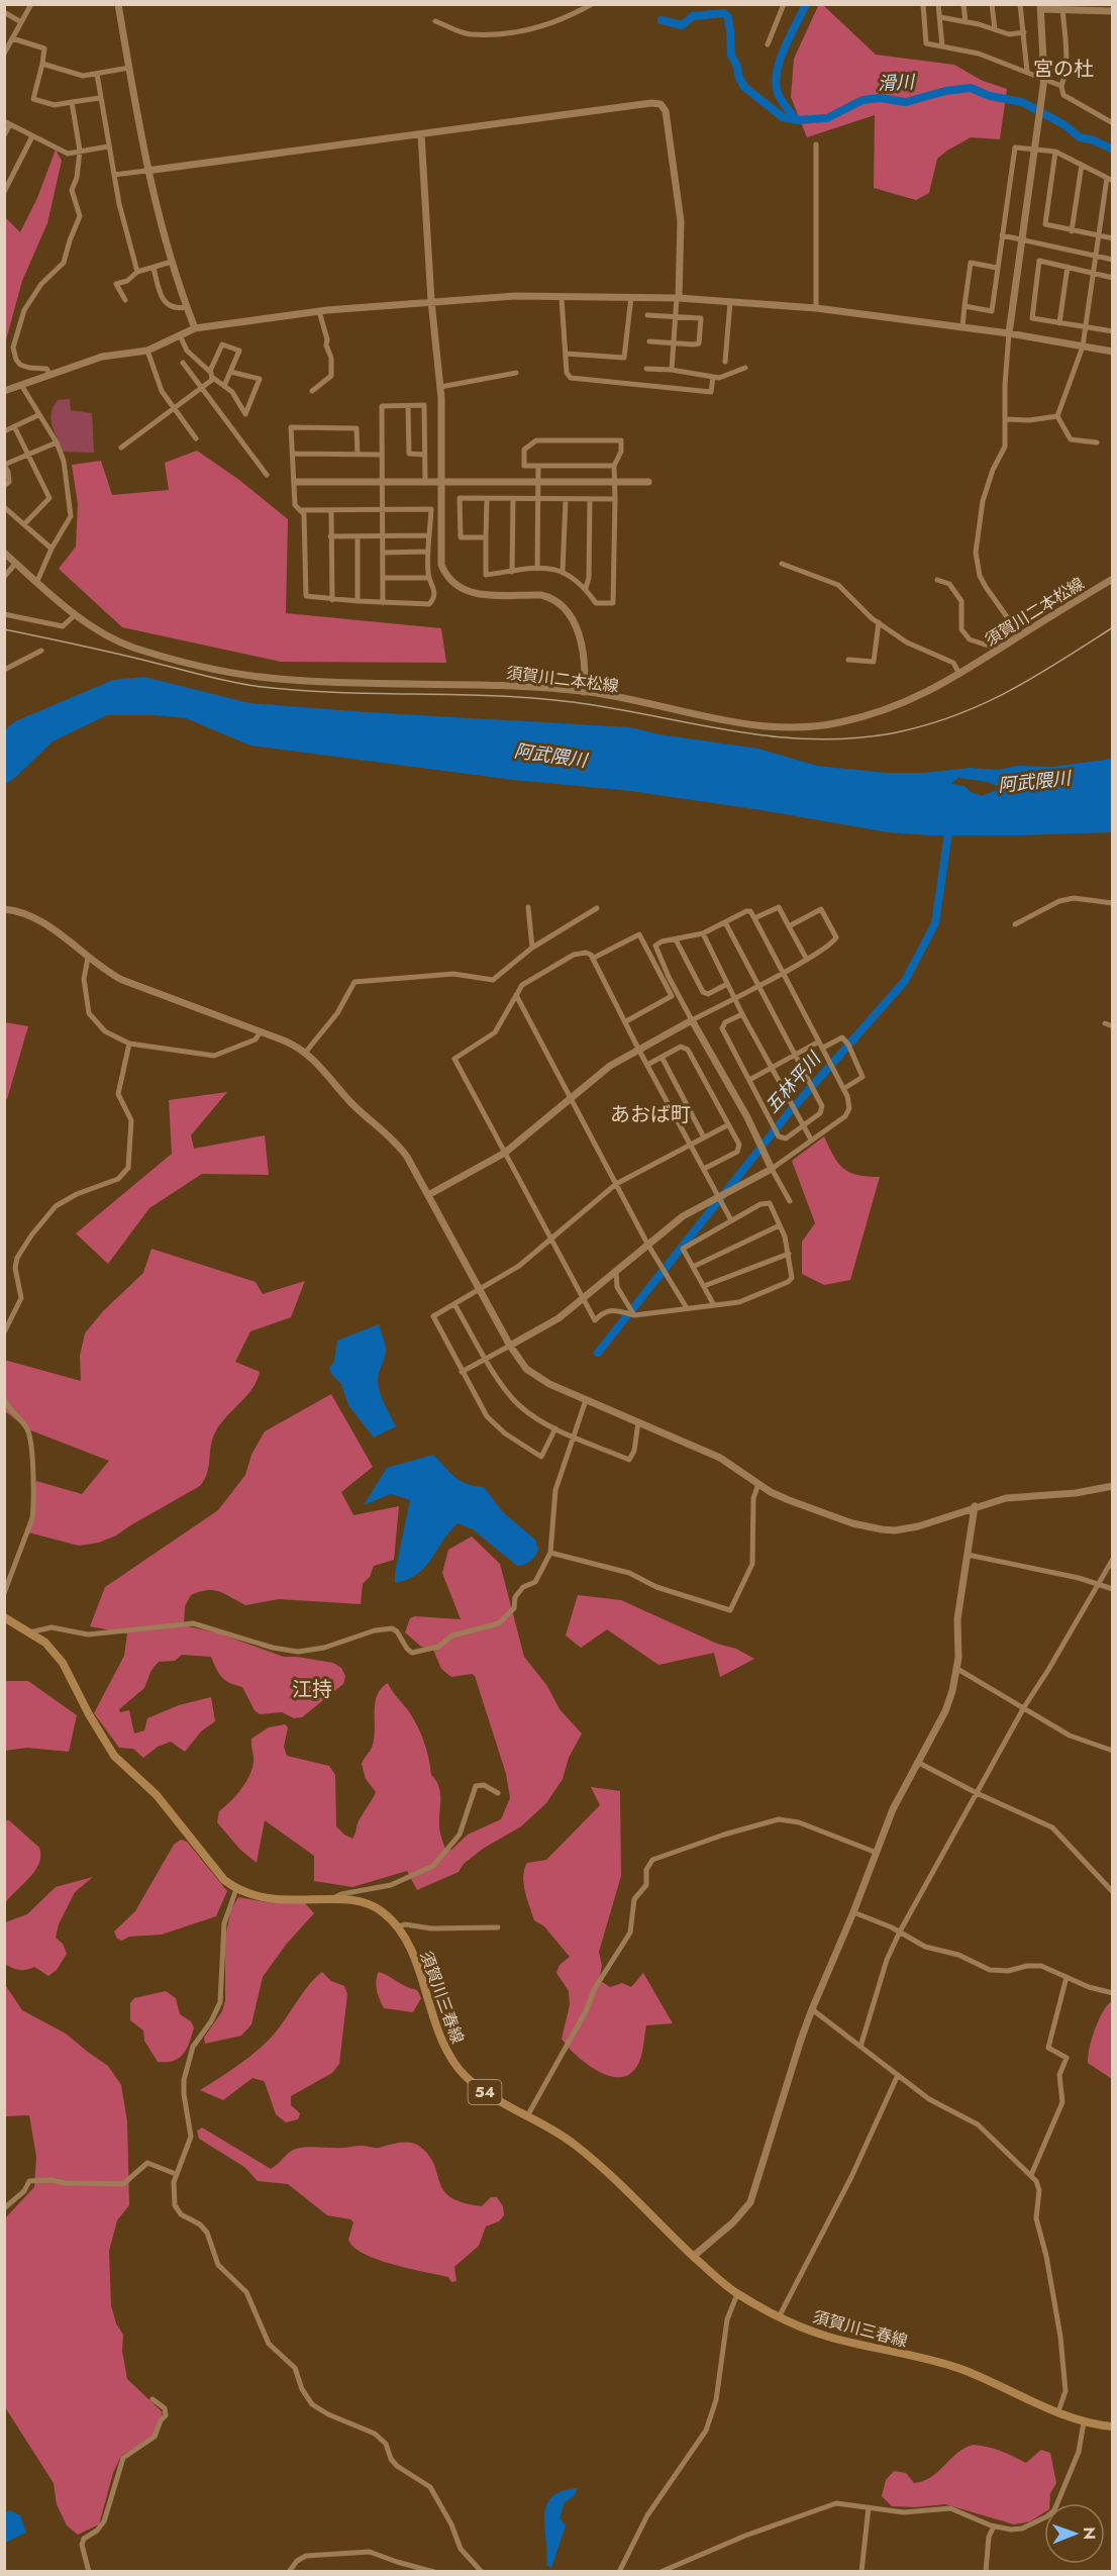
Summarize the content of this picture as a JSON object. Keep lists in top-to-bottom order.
{
  "streets": {
    "main road": ["須賀川三春線", "54"],
    "street": ["須賀川二本松線"]
  },
  "districts": ["宮の杜", "あおば町", "江持"],
  "water": ["滑川", "阿武隈川", "五林平川"],
  "north": "right"
}
